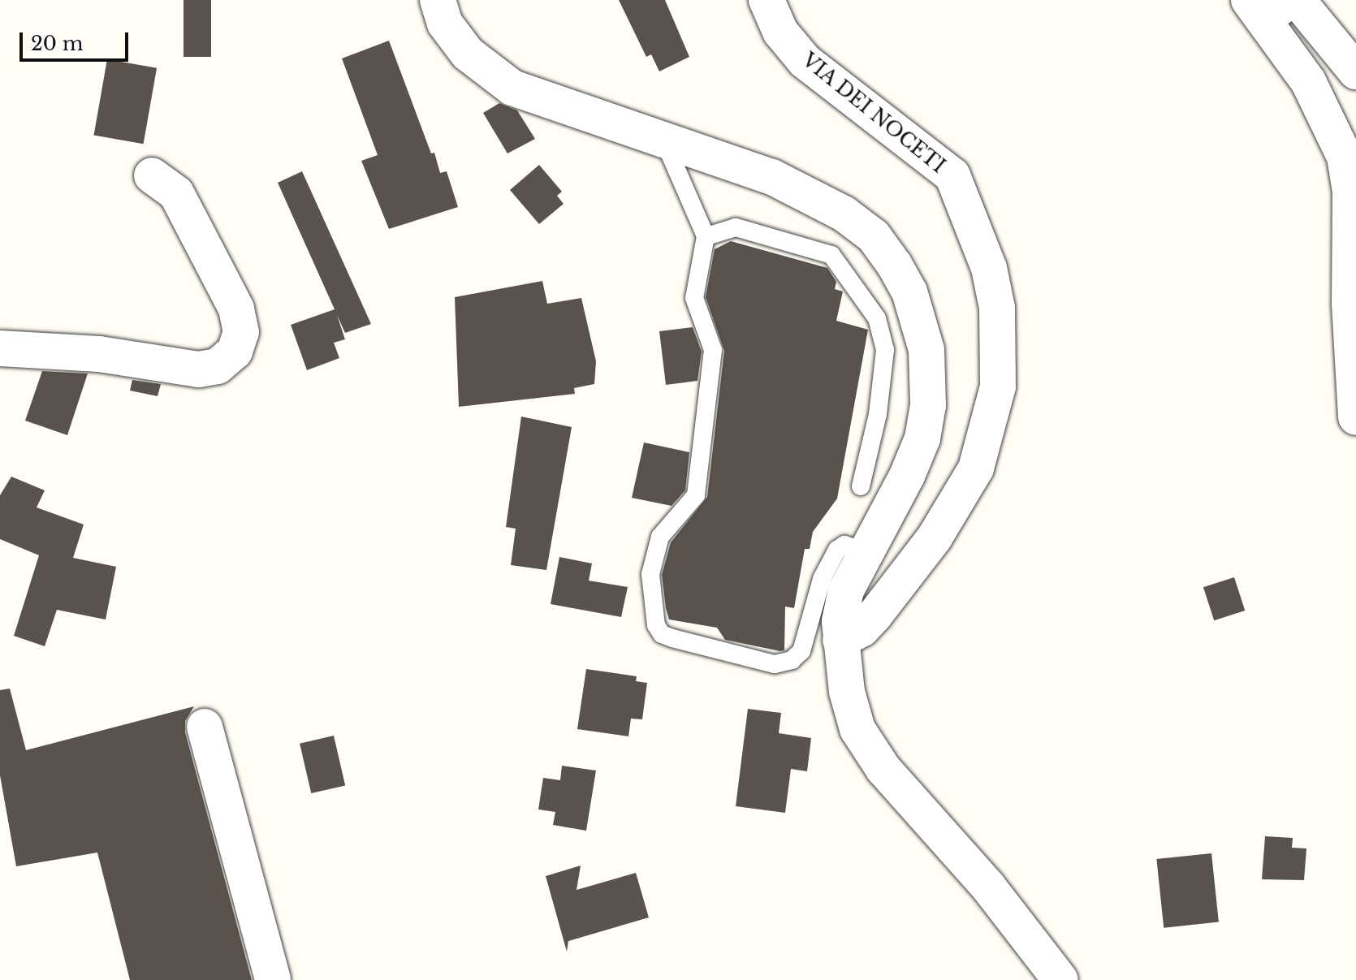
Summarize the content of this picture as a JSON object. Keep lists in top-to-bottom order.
{
  "streets": {
    "street": ["VIA DEI NOCETI"]
  },
  "scale_bar": "20 m"
}
